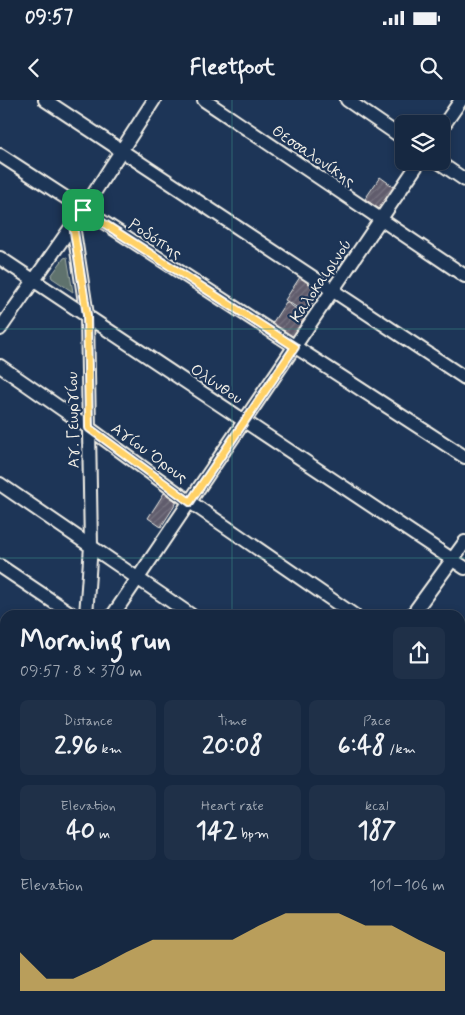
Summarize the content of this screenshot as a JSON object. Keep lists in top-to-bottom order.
{
  "streets": {
    "street": [
      "Θεσσαλονίκης",
      "Ροδόπης",
      "Καλοκαιρινού",
      "Ολύνθου",
      "Αγ. Γεωργίου",
      "Αγίου Όρους"
    ]
  },
  "crossings": [
    ["Θεσσαλονίκης", "Καλοκαιρινού"],
    ["Ροδόπης", "Καλοκαιρινού"],
    ["Καλοκαιρινού", "Ολύνθου"],
    ["Καλοκαιρινού", "Αγίου Όρους"],
    ["Ολύνθου", "Αγ. Γεωργίου"],
    ["Αγ. Γεωργίου", "Αγίου Όρους"]
  ],
  "page": {
    "status": "09:57",
    "header": "Fleetfoot",
    "heading": ["Morning run", "09:57 · 8 × 370 m"],
    "stats": [
      ["Distance", "2.96 km"],
      ["Time", "20:08"],
      ["Pace", "6:48 /km"],
      ["Elevation", "40 m"],
      ["Heart rate", "142 bpm"],
      ["kcal", "187"]
    ],
    "chart": ["Elevation", "101–106 m"]
  }
}
